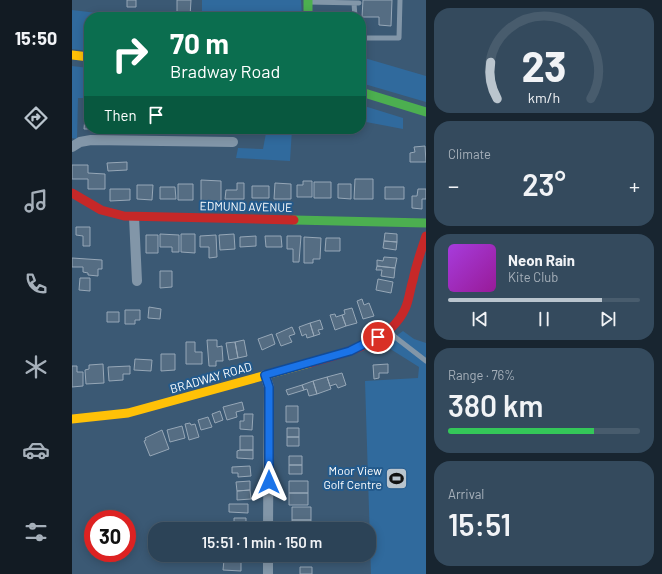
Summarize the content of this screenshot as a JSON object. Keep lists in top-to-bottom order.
{
  "streets": {
    "street": ["EDMUND AVENUE", "BRADWAY ROAD"]
  },
  "places": {
    "sports": ["Moor View Golf Centre"]
  },
  "page": {
    "tabs": "15:50",
    "turn": ["70 m", "Bradway Road"],
    "then": "Then",
    "tile": [
      "Climate",
      ["Range · 76%", "380 km"],
      ["Arrival", "15:51"]
    ],
    "heat": ["−", "23°", "+"],
    "song": ["Neon Rain", "Kite Club"],
    "limit": "30",
    "trip": "15:51 · 1 min · 150 m",
    "gauge": ["23", "km/h"]
  }
}
